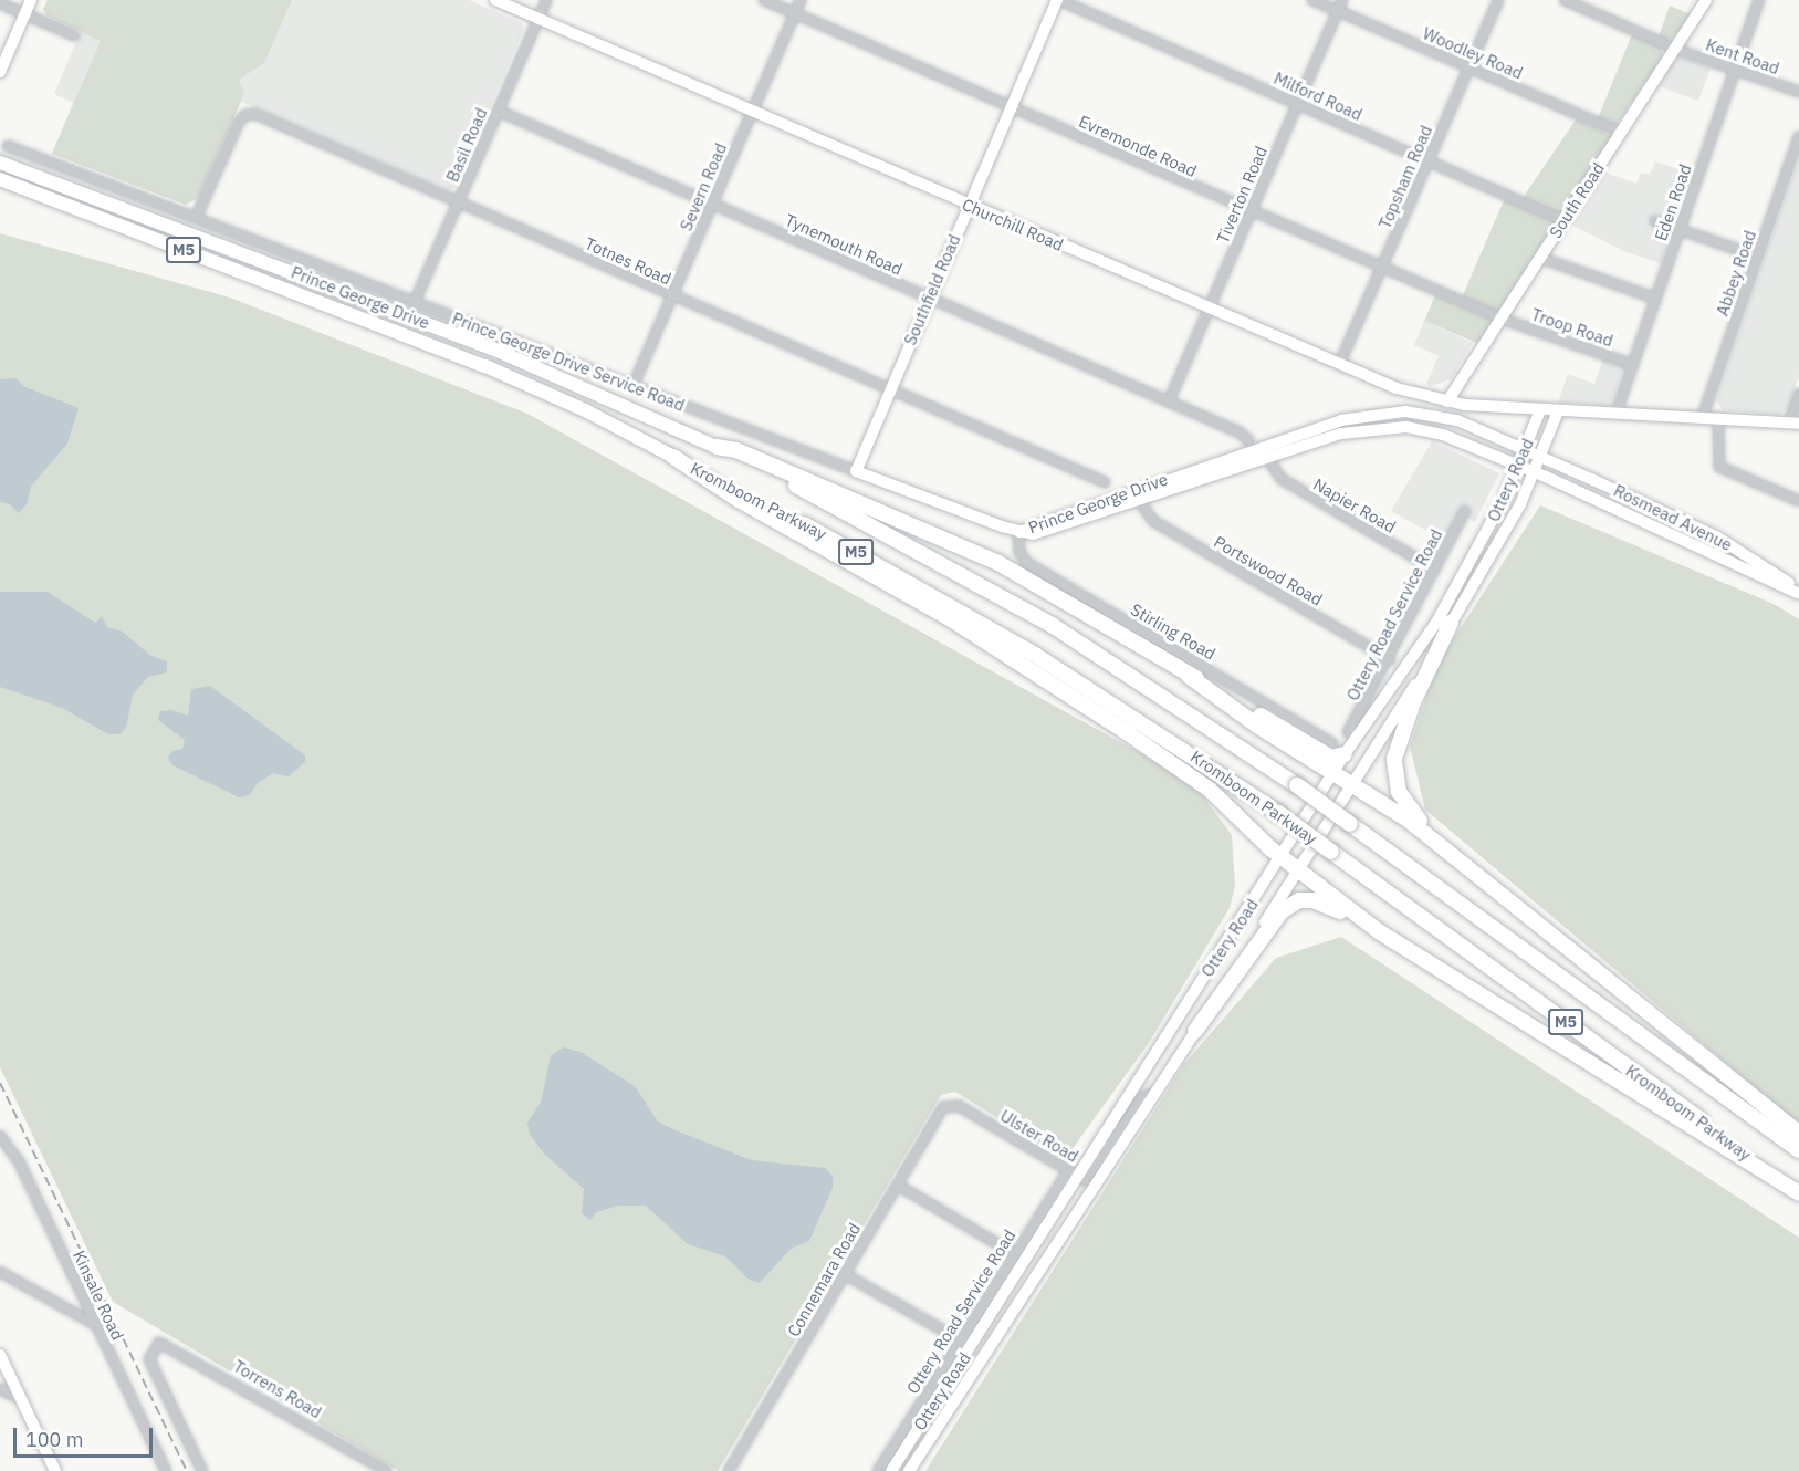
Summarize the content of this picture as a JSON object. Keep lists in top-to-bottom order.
{
  "streets": {
    "highway": ["M5", "Kromboom Parkway"],
    "main road": ["Prince George Drive"],
    "street": [
      "Woodley Road",
      "Kent Road",
      "Milford Road",
      "Basil Road",
      "Evremonde Road",
      "Topsham Road",
      "Severn Road",
      "Tiverton Road",
      "South Road",
      "Eden Road",
      "Churchill Road",
      "Tynemouth Road",
      "Totnes Road",
      "Abbey Road",
      "Southfield Road",
      "Troop Road",
      "Prince George Drive Service Road",
      "Ottery Road",
      "Napier Road",
      "Rosmead Avenue",
      "Portswood Road",
      "Ottery Road Service Road",
      "Stirling Road",
      "Ulster Road",
      "Connemara Road",
      "Kinsale Road",
      "Torrens Road"
    ]
  },
  "crossings": [
    ["Woodley Road", "Topsham Road"],
    ["Woodley Road", "Tiverton Road"],
    ["Woodley Road", "South Road"],
    ["Kent Road", "South Road"],
    ["Kent Road", "Eden Road"],
    ["Milford Road", "Topsham Road"],
    ["Milford Road", "Tiverton Road"],
    ["Milford Road", "South Road"],
    ["Milford Road", "Southfield Road"],
    ["Basil Road", "Churchill Road"],
    ["Basil Road", "Tynemouth Road"],
    ["Basil Road", "Totnes Road"],
    ["Basil Road", "Prince George Drive Service Road"],
    ["Evremonde Road", "Topsham Road"],
    ["Evremonde Road", "Severn Road"],
    ["Evremonde Road", "Tiverton Road"],
    ["Evremonde Road", "South Road"],
    ["Evremonde Road", "Southfield Road"],
    ["Evremonde Road", "Troop Road"],
    ["Topsham Road", "Churchill Road"],
    ["Severn Road", "Churchill Road"],
    ["Severn Road", "Tynemouth Road"],
    ["Severn Road", "Totnes Road"],
    ["Severn Road", "Prince George Drive Service Road"],
    ["Tiverton Road", "Churchill Road"],
    ["Tiverton Road", "Tynemouth Road"],
    ["South Road", "Churchill Road"],
    ["South Road", "Troop Road"],
    ["Eden Road", "Troop Road"],
    ["Churchill Road", "Southfield Road"],
    ["Churchill Road", "Ottery Road"],
    ["Tynemouth Road", "Southfield Road"],
    ["Totnes Road", "Southfield Road"],
    ["Totnes Road", "Prince George Drive Service Road"],
    ["Southfield Road", "Prince George Drive Service Road"],
    ["Prince George Drive", "Prince George Drive Service Road"],
    ["Prince George Drive", "Ottery Road"],
    ["Prince George Drive", "Kromboom Parkway"],
    ["Prince George Drive", "Napier Road"],
    ["Prince George Drive", "Rosmead Avenue"],
    ["Prince George Drive", "Portswood Road"],
    ["Prince George Drive", "Stirling Road"],
    ["Prince George Drive Service Road", "Stirling Road"],
    ["Ottery Road", "Rosmead Avenue"],
    ["Ottery Road", "Ulster Road"],
    ["Napier Road", "Ottery Road Service Road"],
    ["Portswood Road", "Ottery Road Service Road"],
    ["Ottery Road Service Road", "Ulster Road"],
    ["Ulster Road", "Connemara Road"]
  ],
  "scale_bar": "100 m"
}
